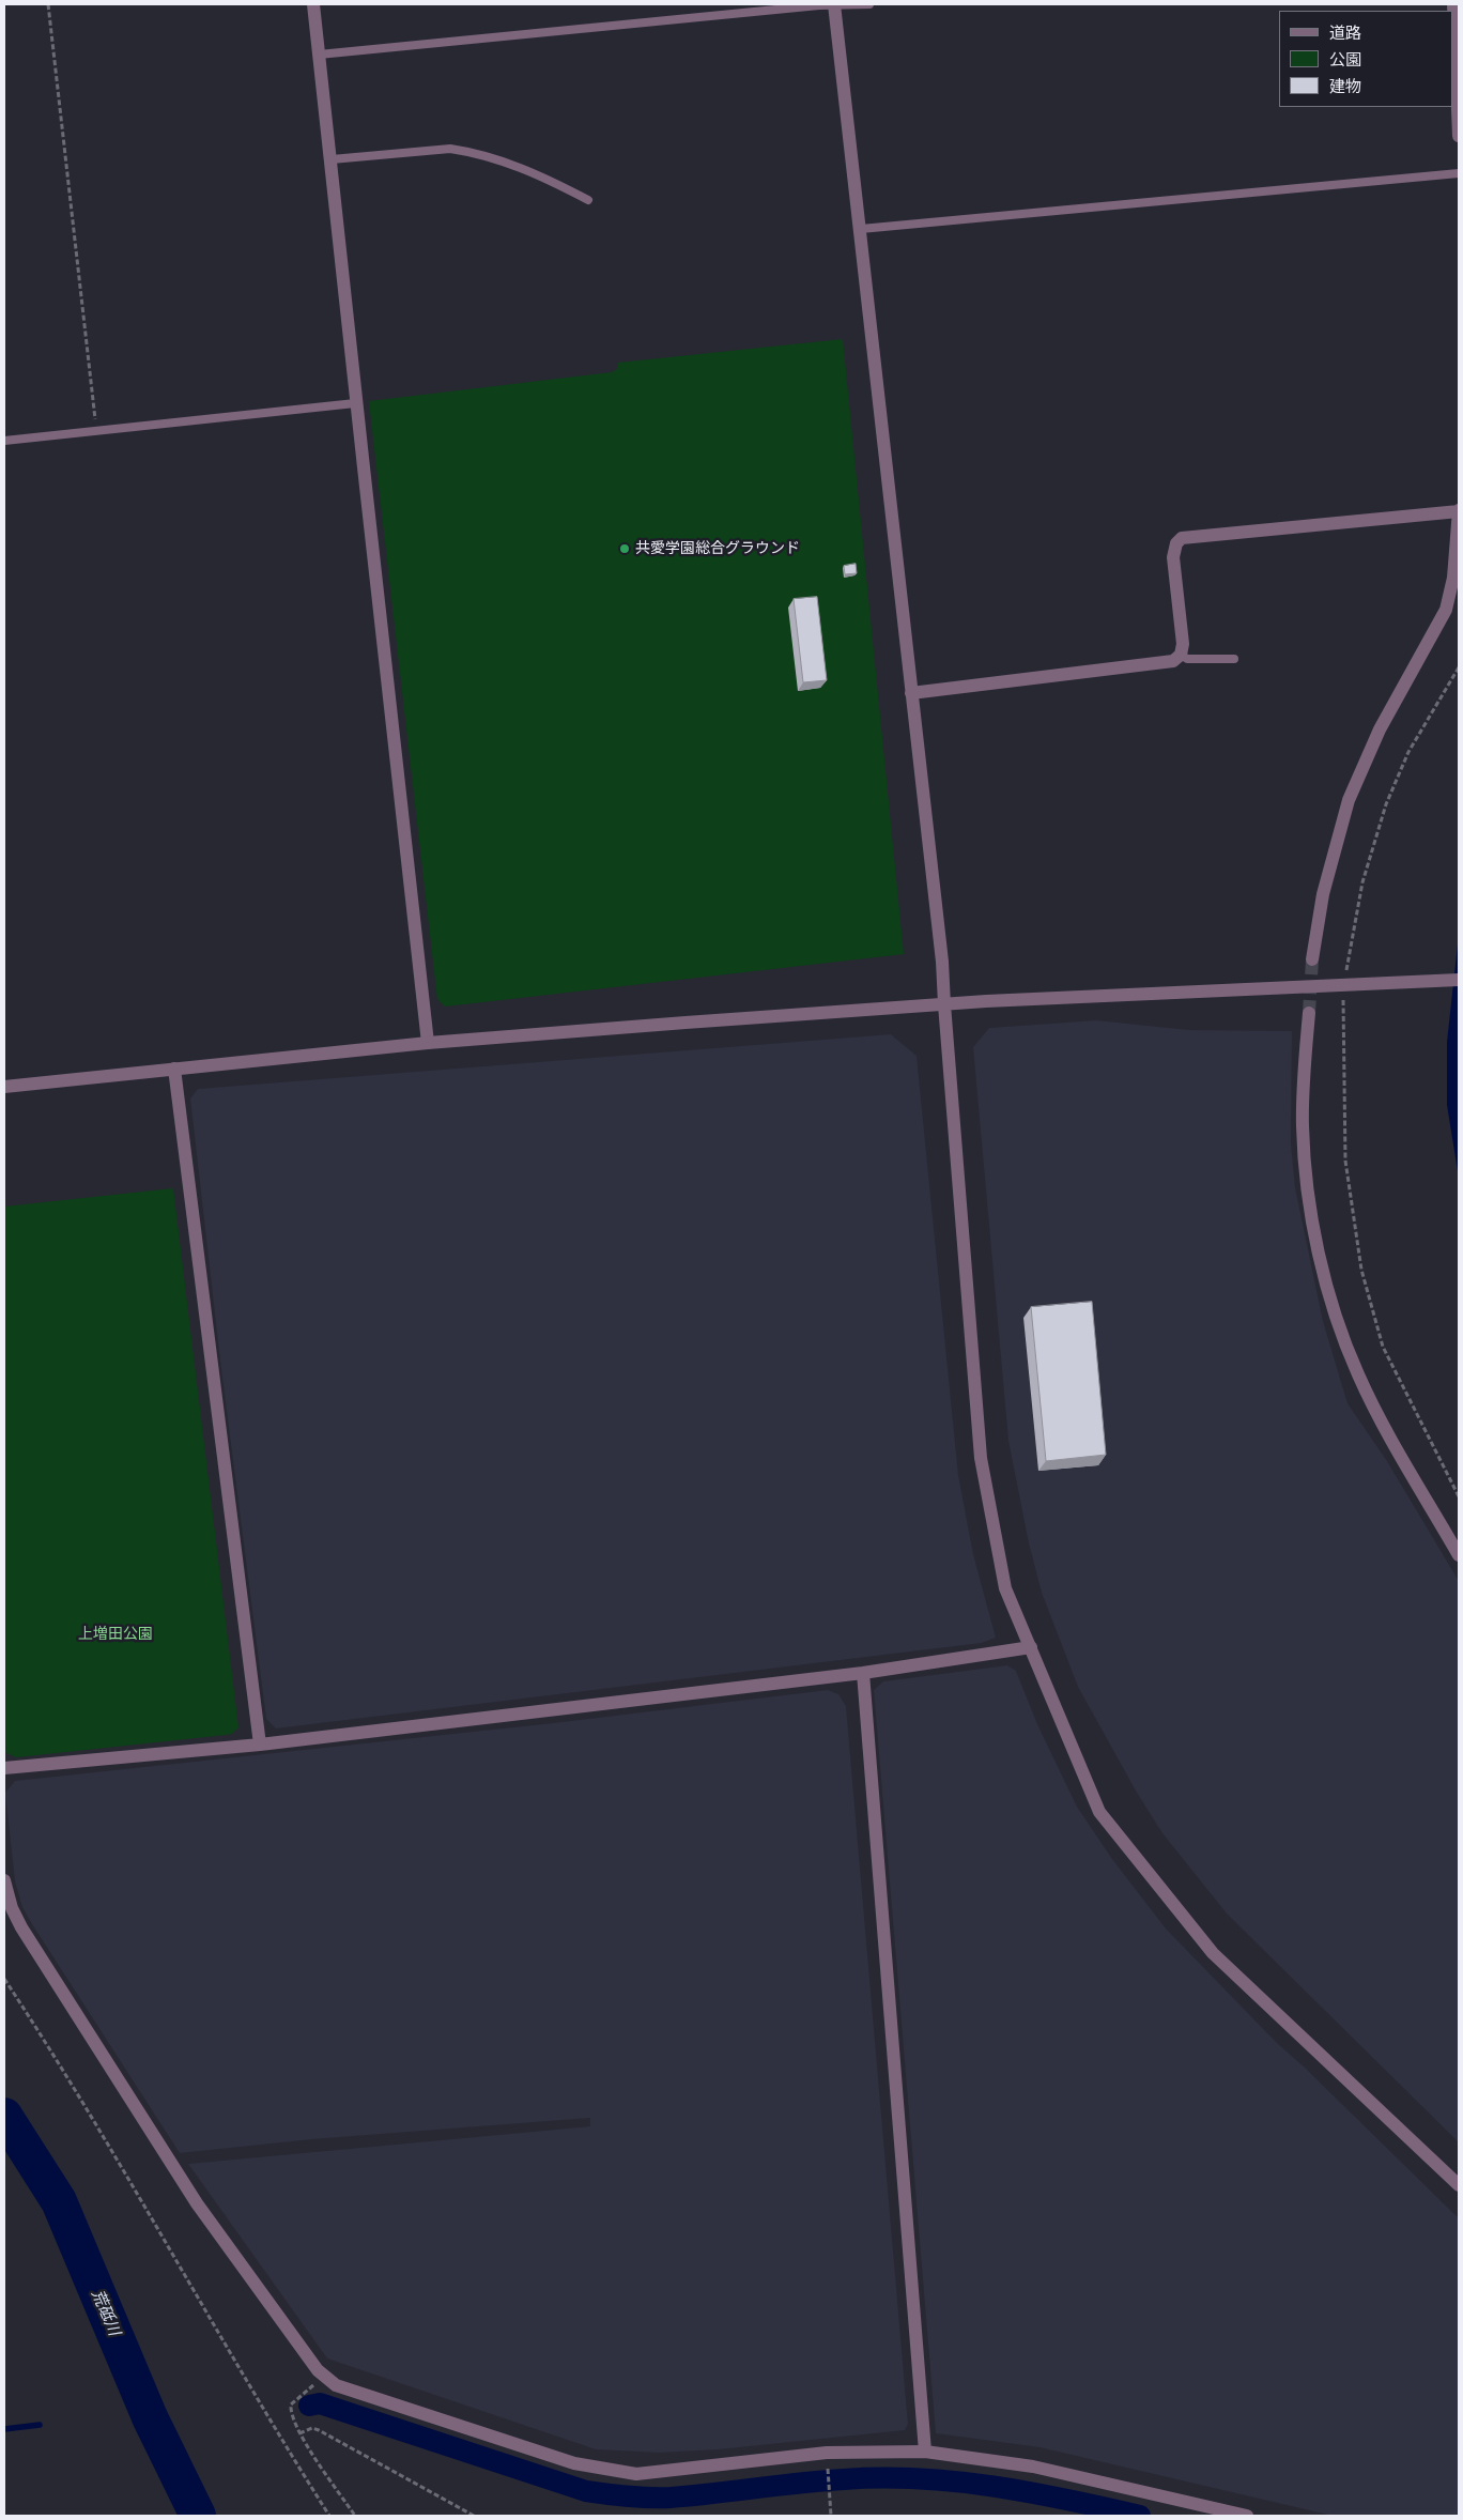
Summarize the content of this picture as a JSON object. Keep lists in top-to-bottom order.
{
  "water": ["荒砥川"],
  "parks": ["上増田公園"],
  "places": ["共愛学園総合グラウンド"],
  "legend": ["道路", "公園", "建物"]
}
